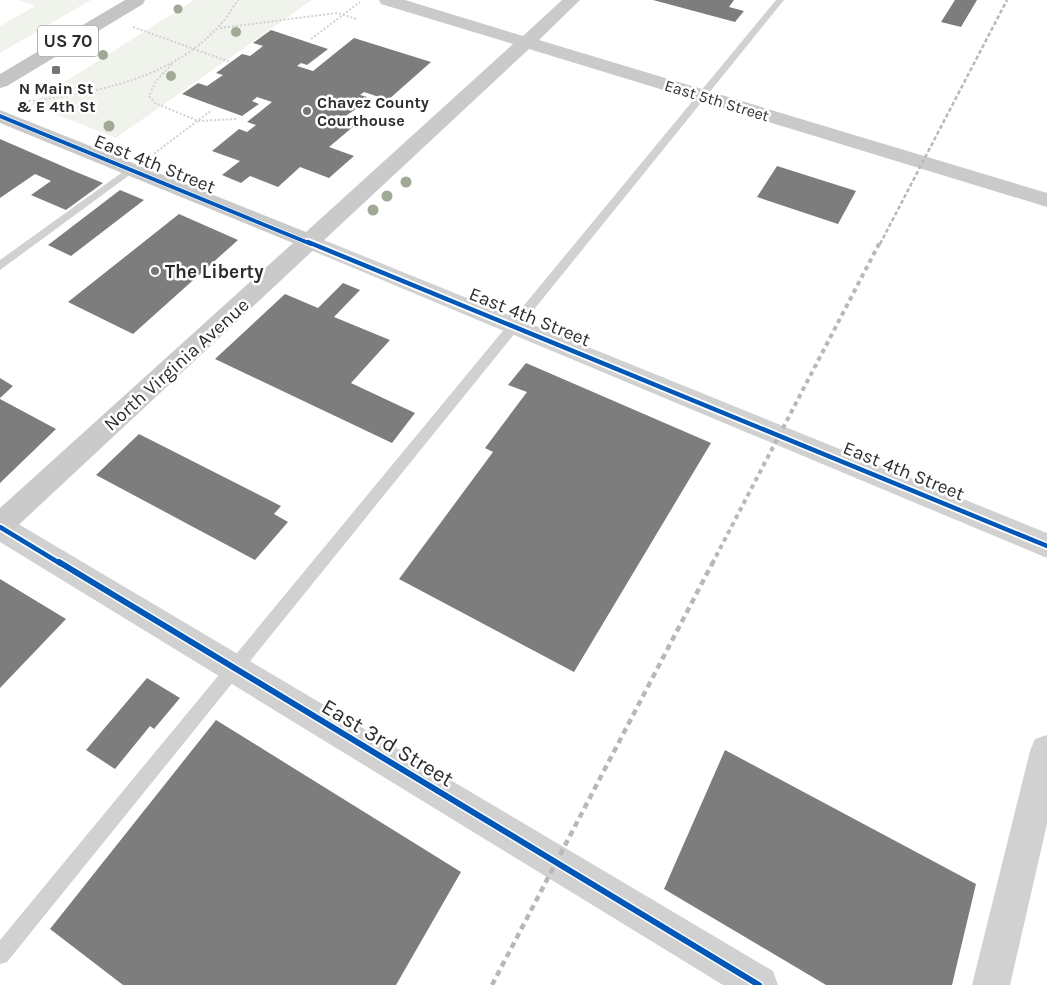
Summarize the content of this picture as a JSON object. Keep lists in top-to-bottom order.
{
  "streets": {
    "main road": ["US 70"],
    "street": [
      "East 5th Street",
      "East 4th Street",
      "North Virginia Avenue",
      "East 3rd Street"
    ]
  },
  "crossings": [
    ["East 5th Street", "North Virginia Avenue"],
    ["East 4th Street", "North Virginia Avenue"],
    ["North Virginia Avenue", "East 3rd Street"]
  ],
  "places": {
    "transit": ["N Main St & E 4th St"],
    "other": ["Chavez County Courthouse", "The Liberty"]
  }
}
